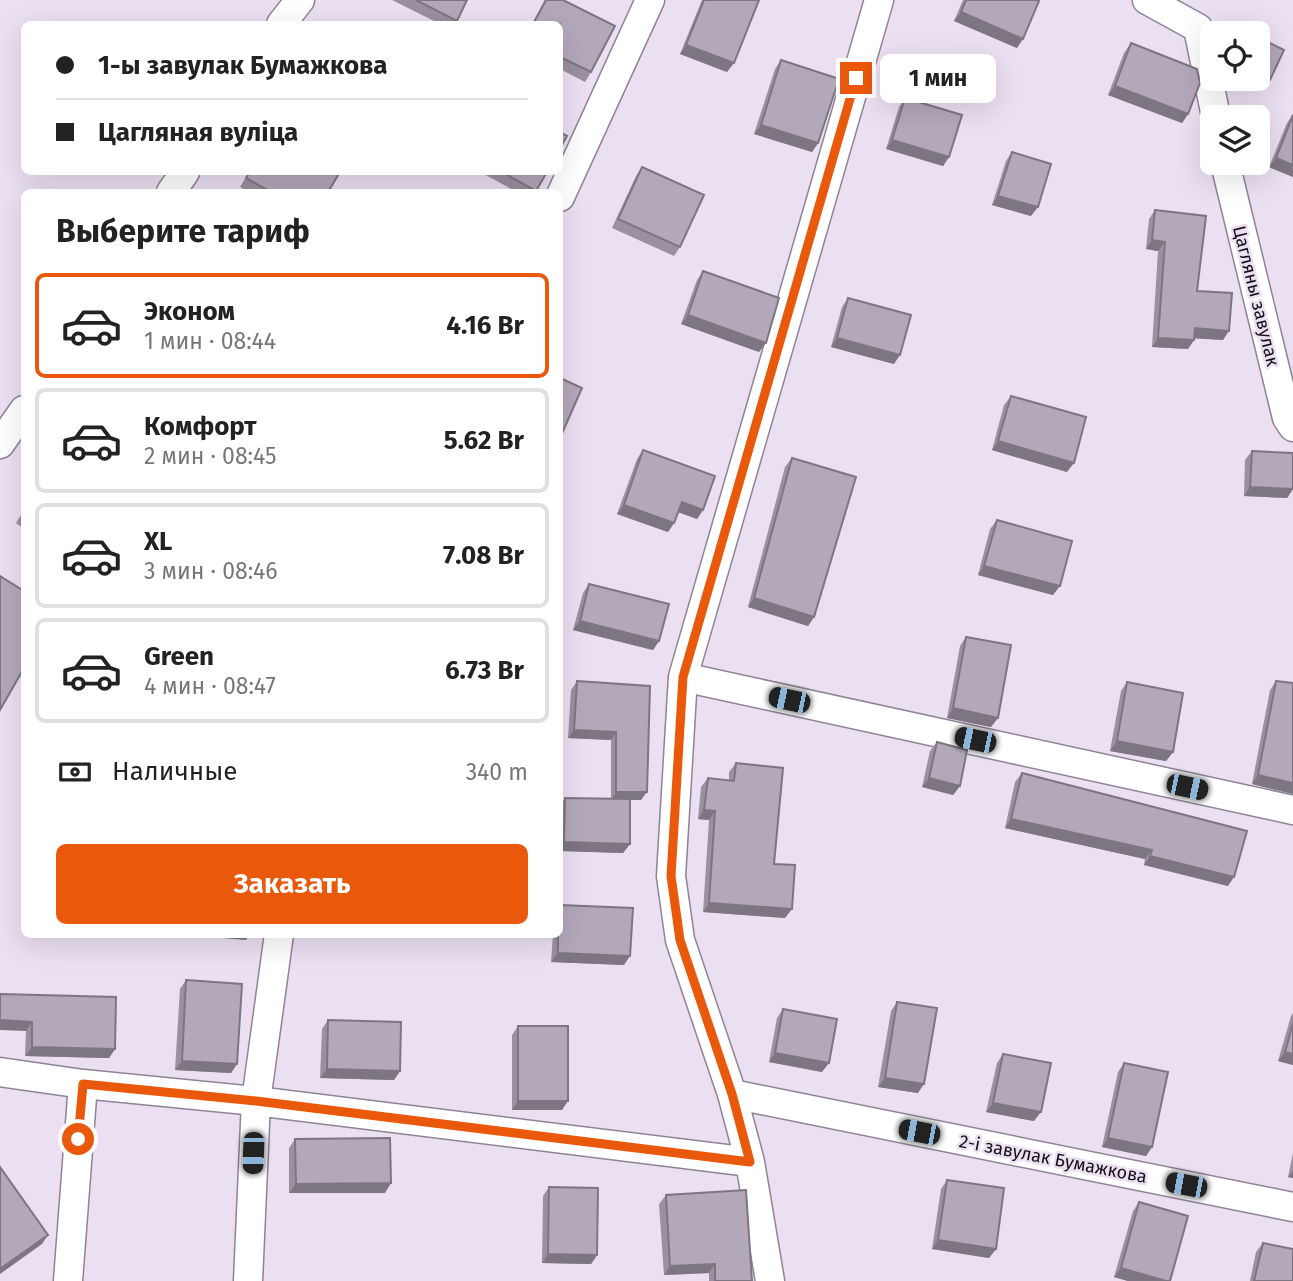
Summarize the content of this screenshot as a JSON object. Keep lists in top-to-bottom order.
{
  "streets": {
    "street": ["Цагляны завулак", "2-і завулак Бумажкова"]
  },
  "page": {
    "banner": ["1-ы завулак Бумажкова", "Цагляная вуліца"],
    "bubble": "1 мин",
    "heading": "Выберите тариф",
    "list": [
      {
        "name": "Эконом",
        "note": "1 мин · 08:44",
        "value": "4.16 Br"
      },
      {
        "name": "Комфорт",
        "note": "2 мин · 08:45",
        "value": "5.62 Br"
      },
      {
        "name": "XL",
        "note": "3 мин · 08:46",
        "value": "7.08 Br"
      },
      {
        "name": "Green",
        "note": "4 мин · 08:47",
        "value": "6.73 Br"
      }
    ],
    "pay": ["Наличные", "340 m"],
    "buttons": "Заказать"
  }
}
